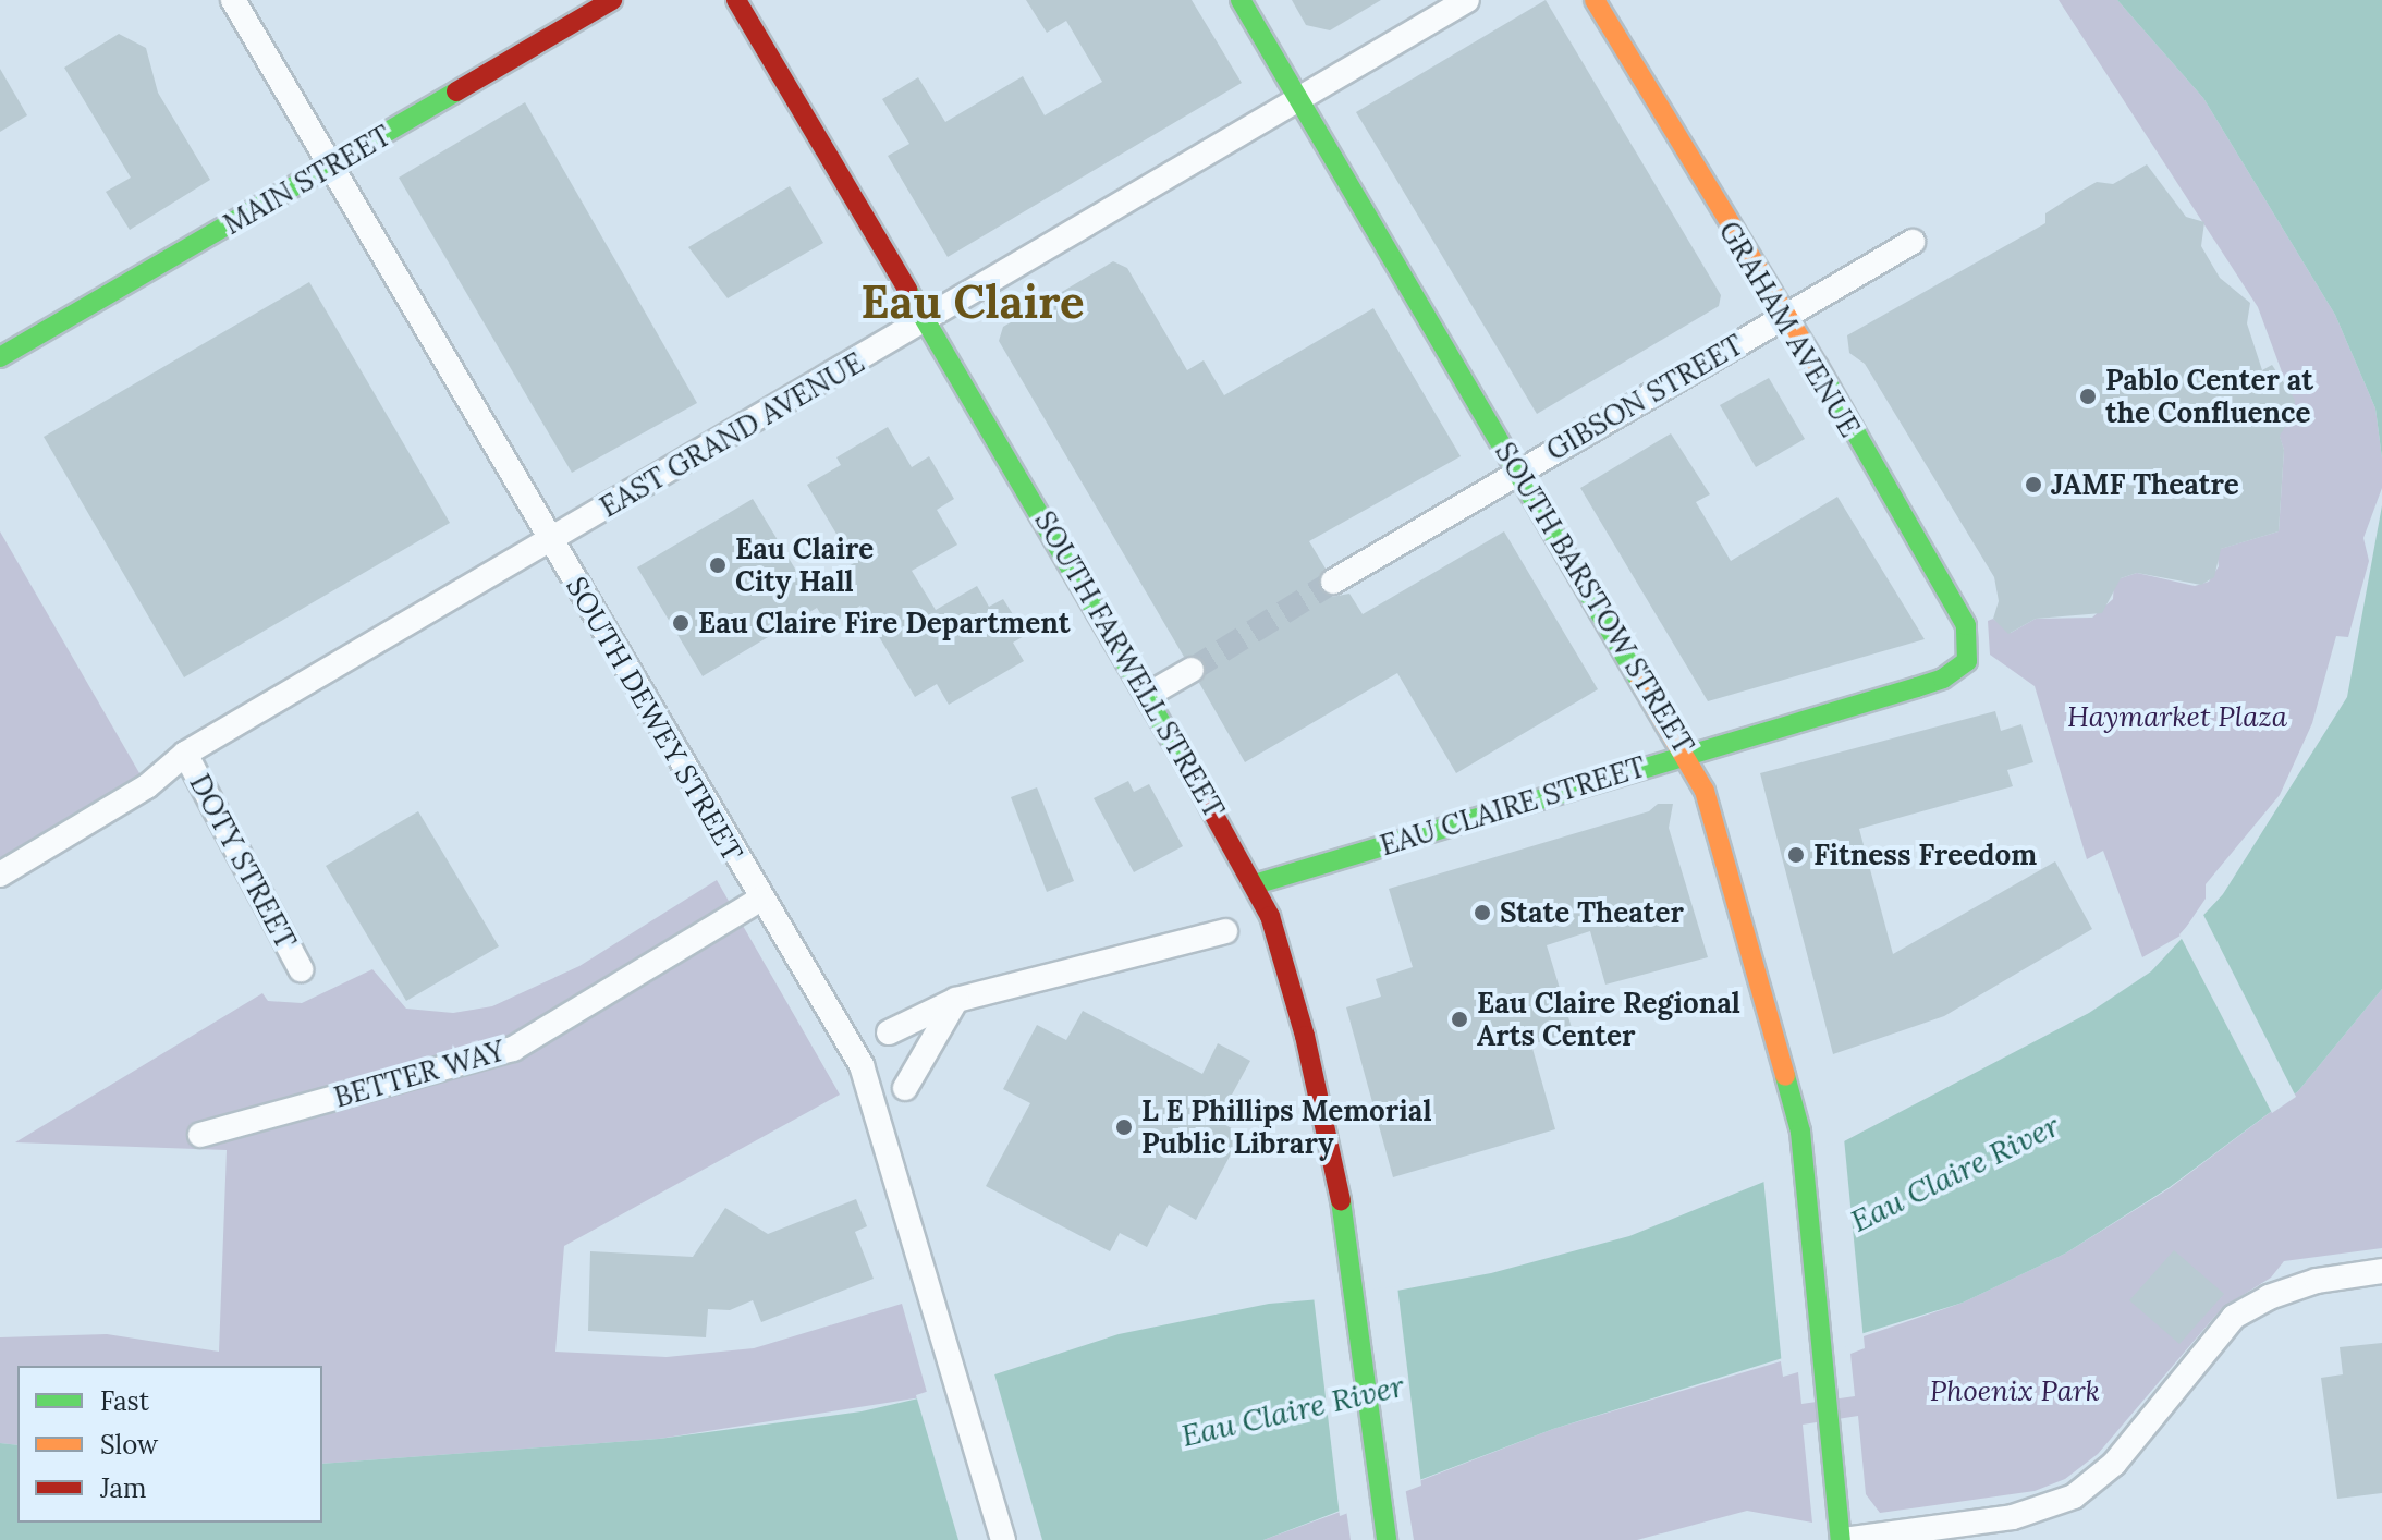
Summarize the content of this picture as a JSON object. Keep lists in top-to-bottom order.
{
  "streets": {
    "street": [
      "MAIN STREET",
      "GRAHAM AVENUE",
      "GIBSON STREET",
      "EAST GRAND AVENUE",
      "SOUTH BARSTOW STREET",
      "SOUTH FARWELL STREET",
      "SOUTH DEWEY STREET",
      "EAU CLAIRE STREET",
      "DOTY STREET",
      "BETTER WAY"
    ]
  },
  "crossings": [
    ["MAIN STREET", "SOUTH DEWEY STREET"],
    ["GRAHAM AVENUE", "GIBSON STREET"],
    ["GRAHAM AVENUE", "EAU CLAIRE STREET"],
    ["GIBSON STREET", "SOUTH BARSTOW STREET"],
    ["EAST GRAND AVENUE", "SOUTH BARSTOW STREET"],
    ["EAST GRAND AVENUE", "SOUTH FARWELL STREET"],
    ["EAST GRAND AVENUE", "SOUTH DEWEY STREET"],
    ["EAST GRAND AVENUE", "DOTY STREET"],
    ["SOUTH BARSTOW STREET", "EAU CLAIRE STREET"],
    ["SOUTH FARWELL STREET", "EAU CLAIRE STREET"],
    ["SOUTH DEWEY STREET", "BETTER WAY"]
  ],
  "districts": ["Eau Claire"],
  "water": ["Eau Claire River"],
  "parks": ["Haymarket Plaza", "Phoenix Park"],
  "places": [
    "Pablo Center at the Confluence",
    "JAMF Theatre",
    "Eau Claire City Hall",
    "Eau Claire Fire Department",
    "Fitness Freedom",
    "State Theater",
    "Eau Claire Regional Arts Center",
    "L E Phillips Memorial Public Library"
  ],
  "legend": ["Fast", "Slow", "Jam"]
}
